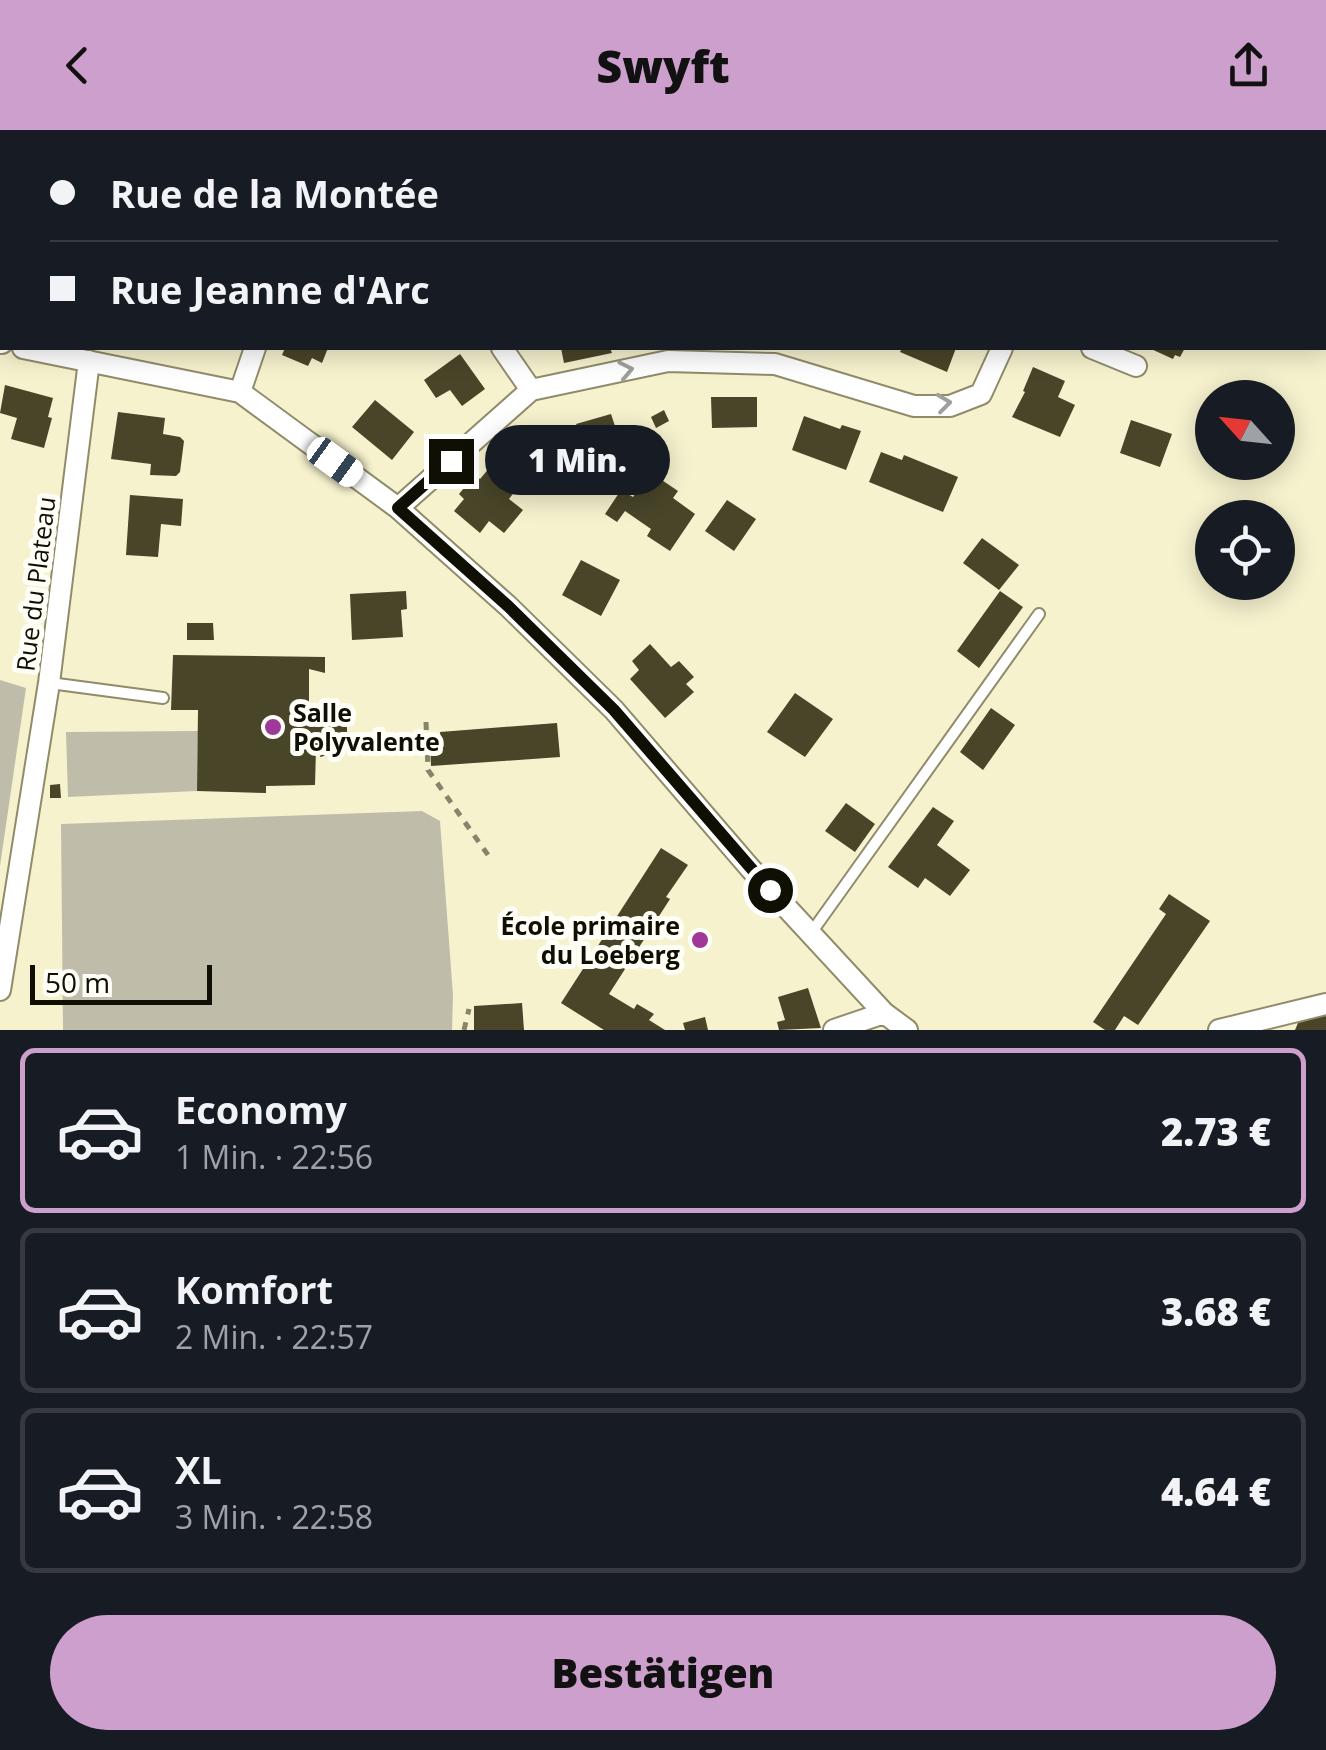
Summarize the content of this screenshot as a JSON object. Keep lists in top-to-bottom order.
{
  "streets": {
    "street": ["Rue du Plateau"]
  },
  "places": ["Salle Polyvalente", "École primaire du Loeberg"],
  "scale_bar": "50 m",
  "north": "top left",
  "page": {
    "header": "Swyft",
    "banner": ["Rue de la Montée", "Rue Jeanne d'Arc"],
    "bubble": "1 Min.",
    "scale": "50 m",
    "list": [
      {
        "name": "Economy",
        "note": "1 Min. · 22:56",
        "value": "2.73 €"
      },
      {
        "name": "Komfort",
        "note": "2 Min. · 22:57",
        "value": "3.68 €"
      },
      {
        "name": "XL",
        "note": "3 Min. · 22:58",
        "value": "4.64 €"
      }
    ],
    "buttons": "Bestätigen"
  }
}
